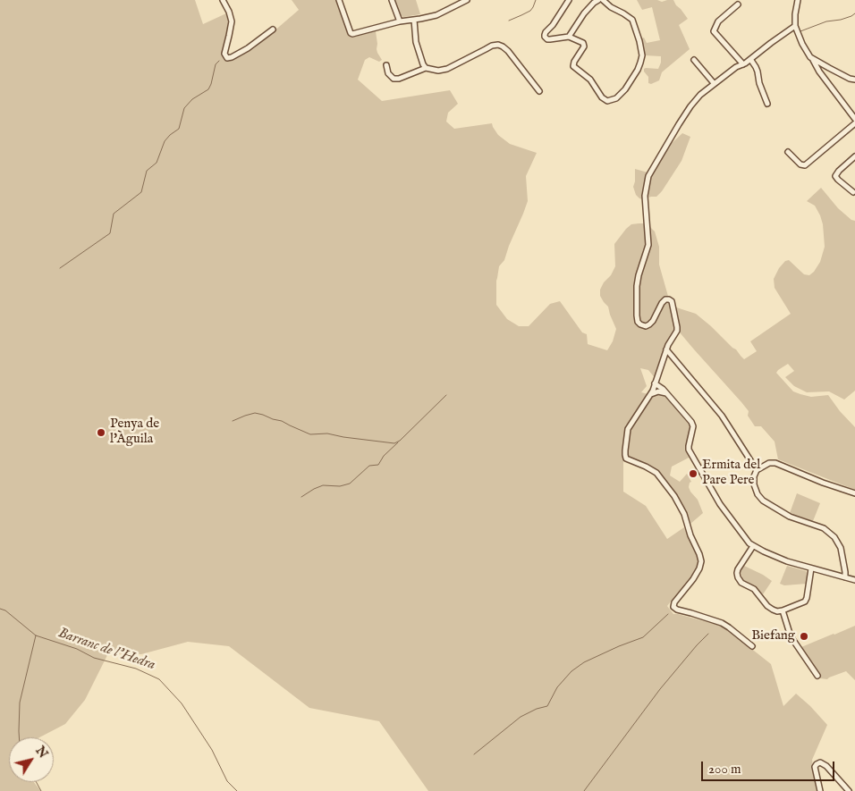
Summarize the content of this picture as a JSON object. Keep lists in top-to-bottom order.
{
  "water": ["Barranc de l'Hedra"],
  "places": ["Penya de l'Àguila", "Ermita del Pare Pere", "Biefang"],
  "scale_bar": "200 m",
  "north": "top right"
}
